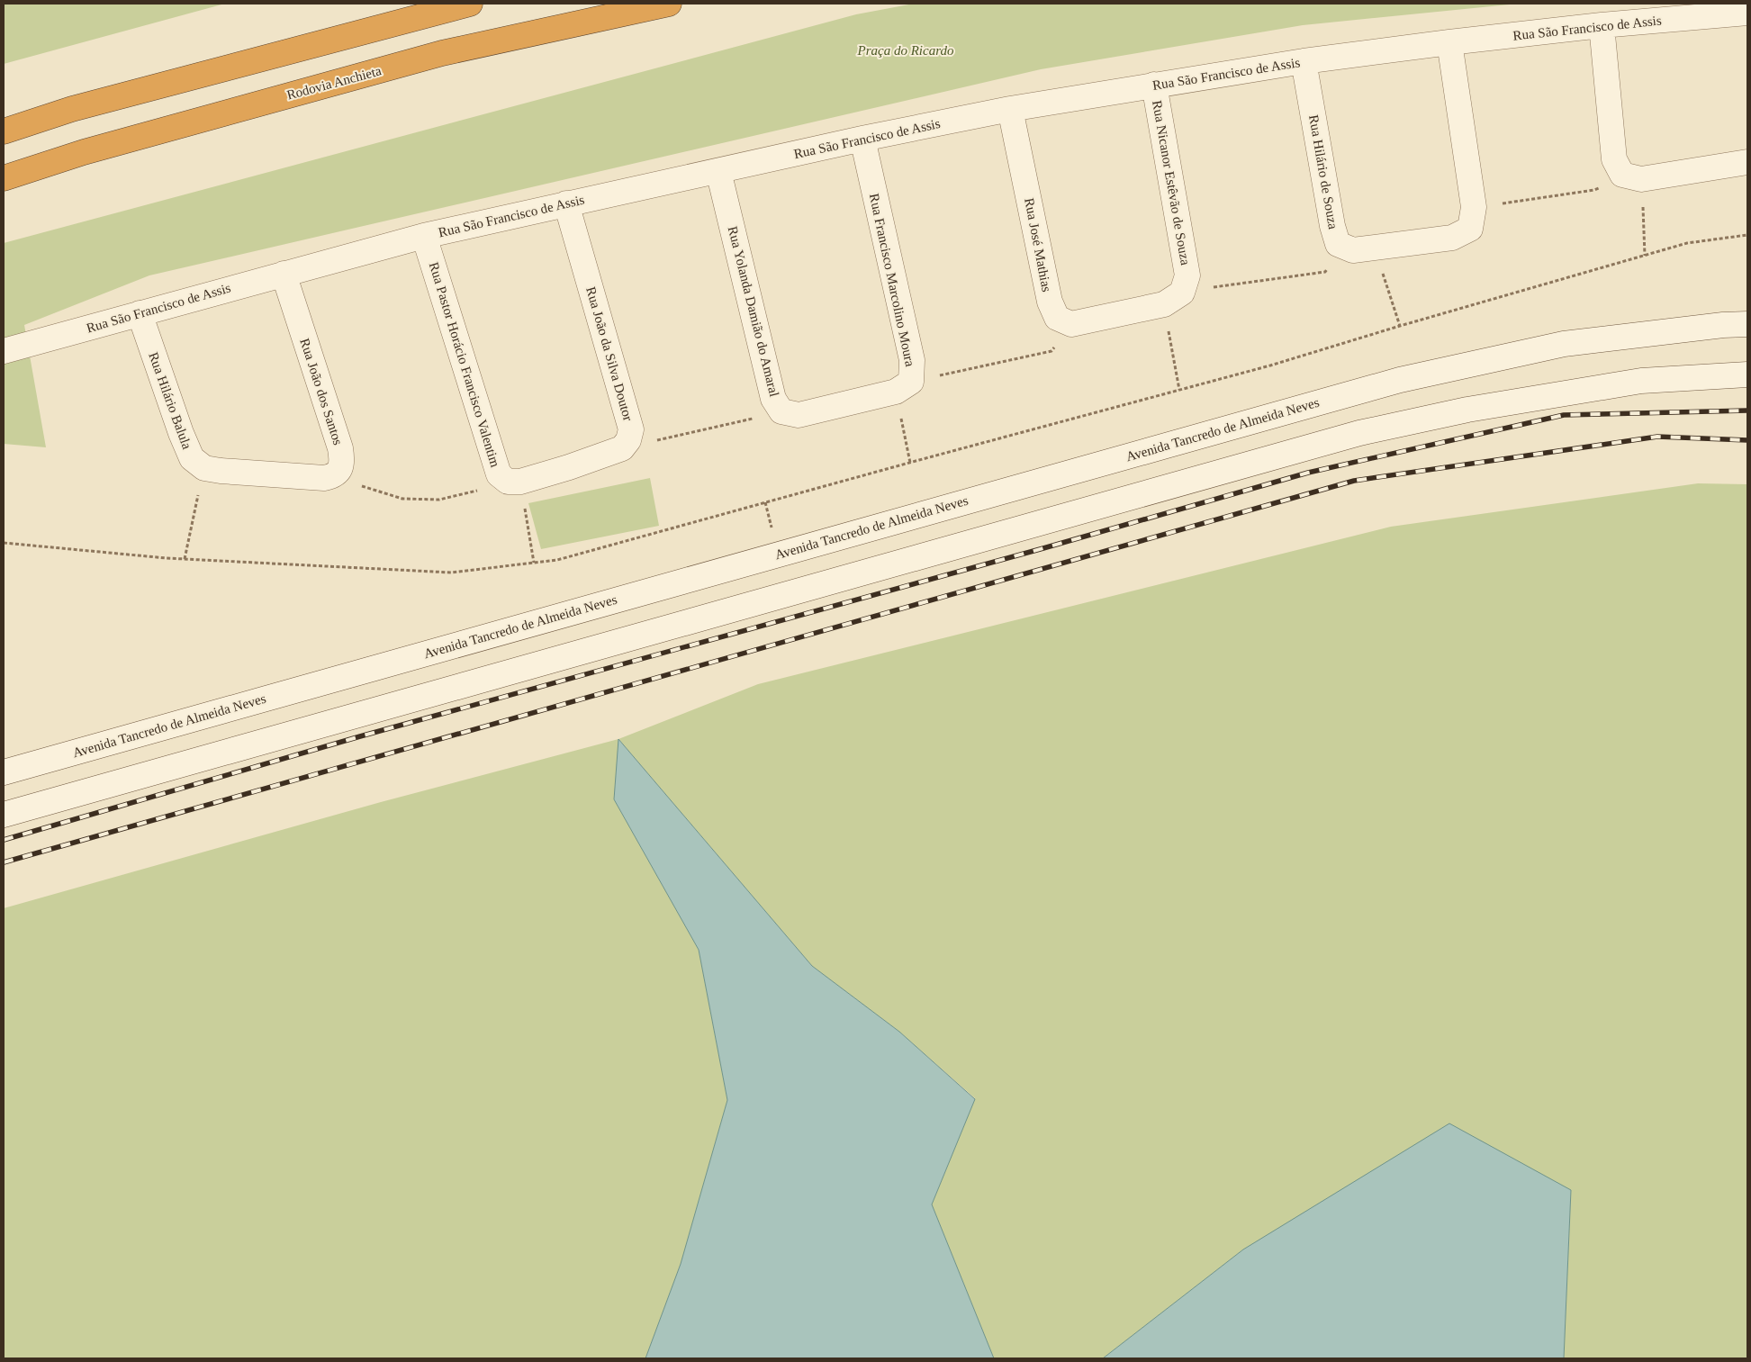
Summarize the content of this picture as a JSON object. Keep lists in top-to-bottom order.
{
  "streets": {
    "highway": ["Rodovia Anchieta"],
    "street": [
      "Rua São Francisco de Assis",
      "Rua Hilário de Souza",
      "Rua Nicanor Estêvão de Souza",
      "Rua José Mathias",
      "Rua Francisco Marcolino Moura",
      "Rua Yolanda Damião do Amaral",
      "Rua João da Silva Doutor",
      "Rua Pastor Horácio Francisco Valentim",
      "Rua João dos Santos",
      "Rua Hilário Balula",
      "Avenida Tancredo de Almeida Neves"
    ]
  },
  "crossings": [
    ["Rua São Francisco de Assis", "Rua Hilário de Souza"],
    ["Rua São Francisco de Assis", "Rua Nicanor Estêvão de Souza"],
    ["Rua São Francisco de Assis", "Rua José Mathias"],
    ["Rua São Francisco de Assis", "Rua Francisco Marcolino Moura"],
    ["Rua São Francisco de Assis", "Rua Yolanda Damião do Amaral"],
    ["Rua São Francisco de Assis", "Rua João da Silva Doutor"],
    ["Rua São Francisco de Assis", "Rua Pastor Horácio Francisco Valentim"],
    ["Rua São Francisco de Assis", "Rua João dos Santos"],
    ["Rua São Francisco de Assis", "Rua Hilário Balula"],
    ["Rua Francisco Marcolino Moura", "Rua Yolanda Damião do Amaral"]
  ],
  "parks": ["Praça do Ricardo"]
}
